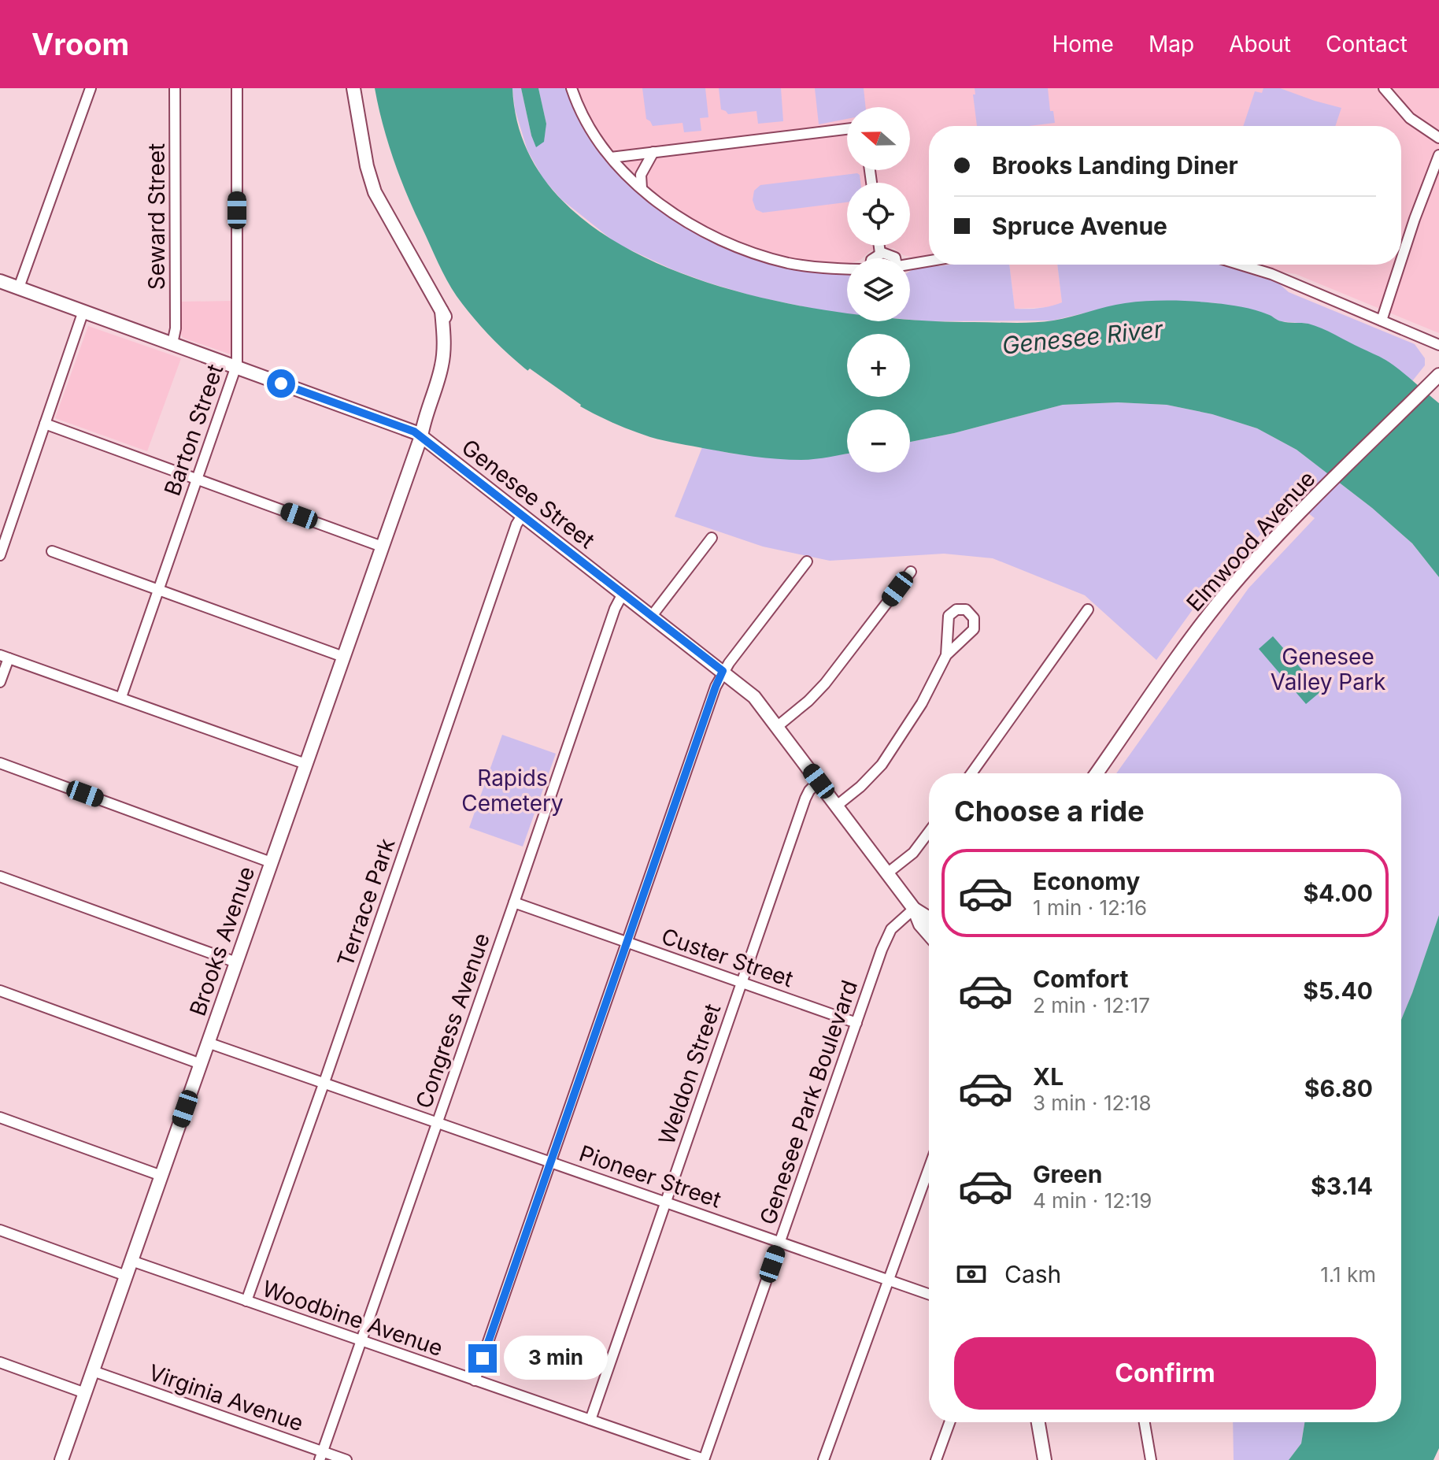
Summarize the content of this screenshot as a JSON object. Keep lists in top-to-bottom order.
{
  "streets": {
    "main road": ["Genesee Street", "Elmwood Avenue", "Brooks Avenue"],
    "street": [
      "Seward Street",
      "Barton Street",
      "Terrace Park",
      "Custer Street",
      "Congress Avenue",
      "Weldon Street",
      "Genesee Park Boulevard",
      "Pioneer Street",
      "Woodbine Avenue",
      "Virginia Avenue"
    ]
  },
  "crossings": [
    ["Seward Street", "Genesee Street"],
    ["Barton Street", "Genesee Street"],
    ["Genesee Street", "Terrace Park"],
    ["Genesee Street", "Brooks Avenue"],
    ["Genesee Street", "Congress Avenue"],
    ["Genesee Street", "Weldon Street"],
    ["Genesee Street", "Genesee Park Boulevard"],
    ["Terrace Park", "Pioneer Street"],
    ["Terrace Park", "Woodbine Avenue"],
    ["Brooks Avenue", "Pioneer Street"],
    ["Brooks Avenue", "Woodbine Avenue"],
    ["Brooks Avenue", "Virginia Avenue"],
    ["Custer Street", "Congress Avenue"],
    ["Custer Street", "Weldon Street"],
    ["Custer Street", "Genesee Park Boulevard"],
    ["Congress Avenue", "Pioneer Street"],
    ["Congress Avenue", "Woodbine Avenue"],
    ["Congress Avenue", "Virginia Avenue"],
    ["Weldon Street", "Pioneer Street"],
    ["Weldon Street", "Woodbine Avenue"],
    ["Genesee Park Boulevard", "Pioneer Street"],
    ["Genesee Park Boulevard", "Woodbine Avenue"]
  ],
  "water": ["Genesee River"],
  "parks": ["Genesee Valley Park", "Rapids Cemetery"],
  "north": "left",
  "page": {
    "header": "Vroom",
    "nav": [
      "Home",
      "Map",
      "About",
      "Contact"
    ],
    "map_buttons": ["+", "−"],
    "banner": ["Brooks Landing Diner", "Spruce Avenue"],
    "heading": "Choose a ride",
    "list": [
      {
        "name": "Economy",
        "note": "1 min · 12:16",
        "value": "$4.00"
      },
      {
        "name": "Comfort",
        "note": "2 min · 12:17",
        "value": "$5.40"
      },
      {
        "name": "XL",
        "note": "3 min · 12:18",
        "value": "$6.80"
      },
      {
        "name": "Green",
        "note": "4 min · 12:19",
        "value": "$3.14"
      }
    ],
    "pay": ["Cash", "1.1 km"],
    "buttons": "Confirm",
    "bubble": "3 min"
  }
}
